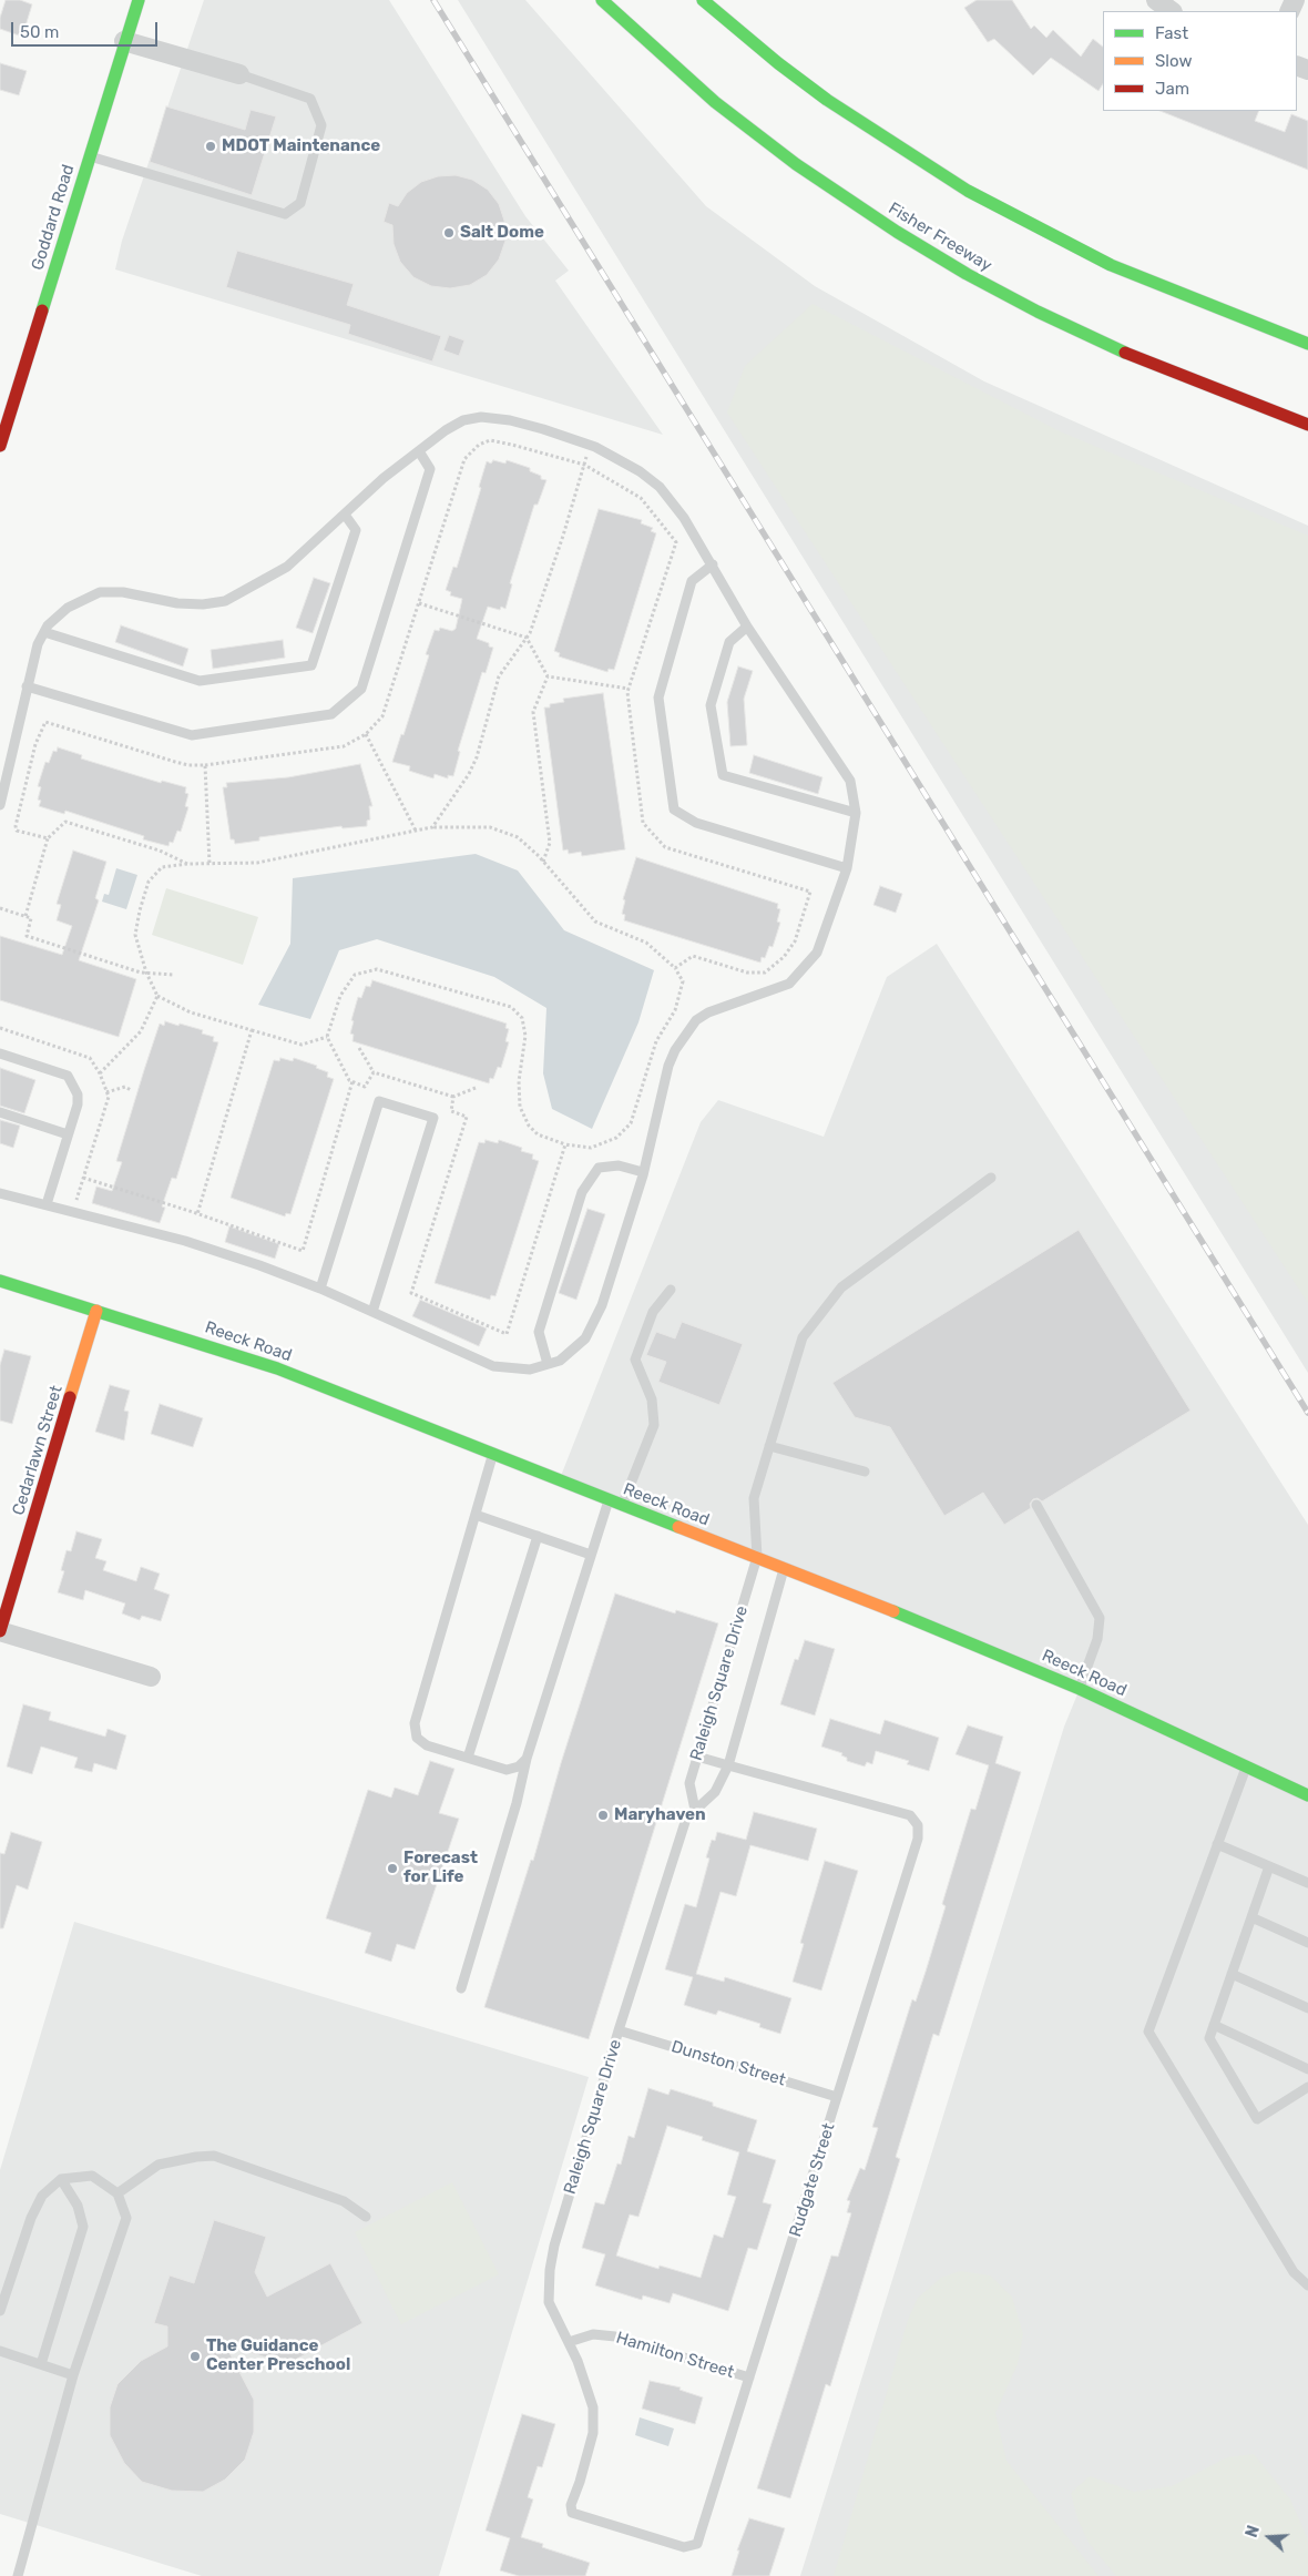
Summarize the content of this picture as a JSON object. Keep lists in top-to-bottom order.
{
  "streets": {
    "main road": [
      "Goddard Road",
      "Fisher Freeway",
      "Reeck Road",
      "Cedarlawn Street"
    ],
    "lane": [
      "Raleigh Square Drive",
      "Dunston Street",
      "Rudgate Street",
      "Hamilton Street"
    ]
  },
  "crossings": [
    ["Reeck Road", "Cedarlawn Street"],
    ["Reeck Road", "Raleigh Square Drive"],
    ["Raleigh Square Drive", "Dunston Street"],
    ["Raleigh Square Drive", "Rudgate Street"],
    ["Raleigh Square Drive", "Hamilton Street"],
    ["Dunston Street", "Rudgate Street"],
    ["Rudgate Street", "Hamilton Street"]
  ],
  "places": [
    "MDOT Maintenance",
    "Salt Dome",
    "Maryhaven",
    "Forecast for Life",
    "The Guidance Center Preschool"
  ],
  "legend": ["Fast", "Slow", "Jam"],
  "scale_bar": "50 m",
  "north": "left"
}
